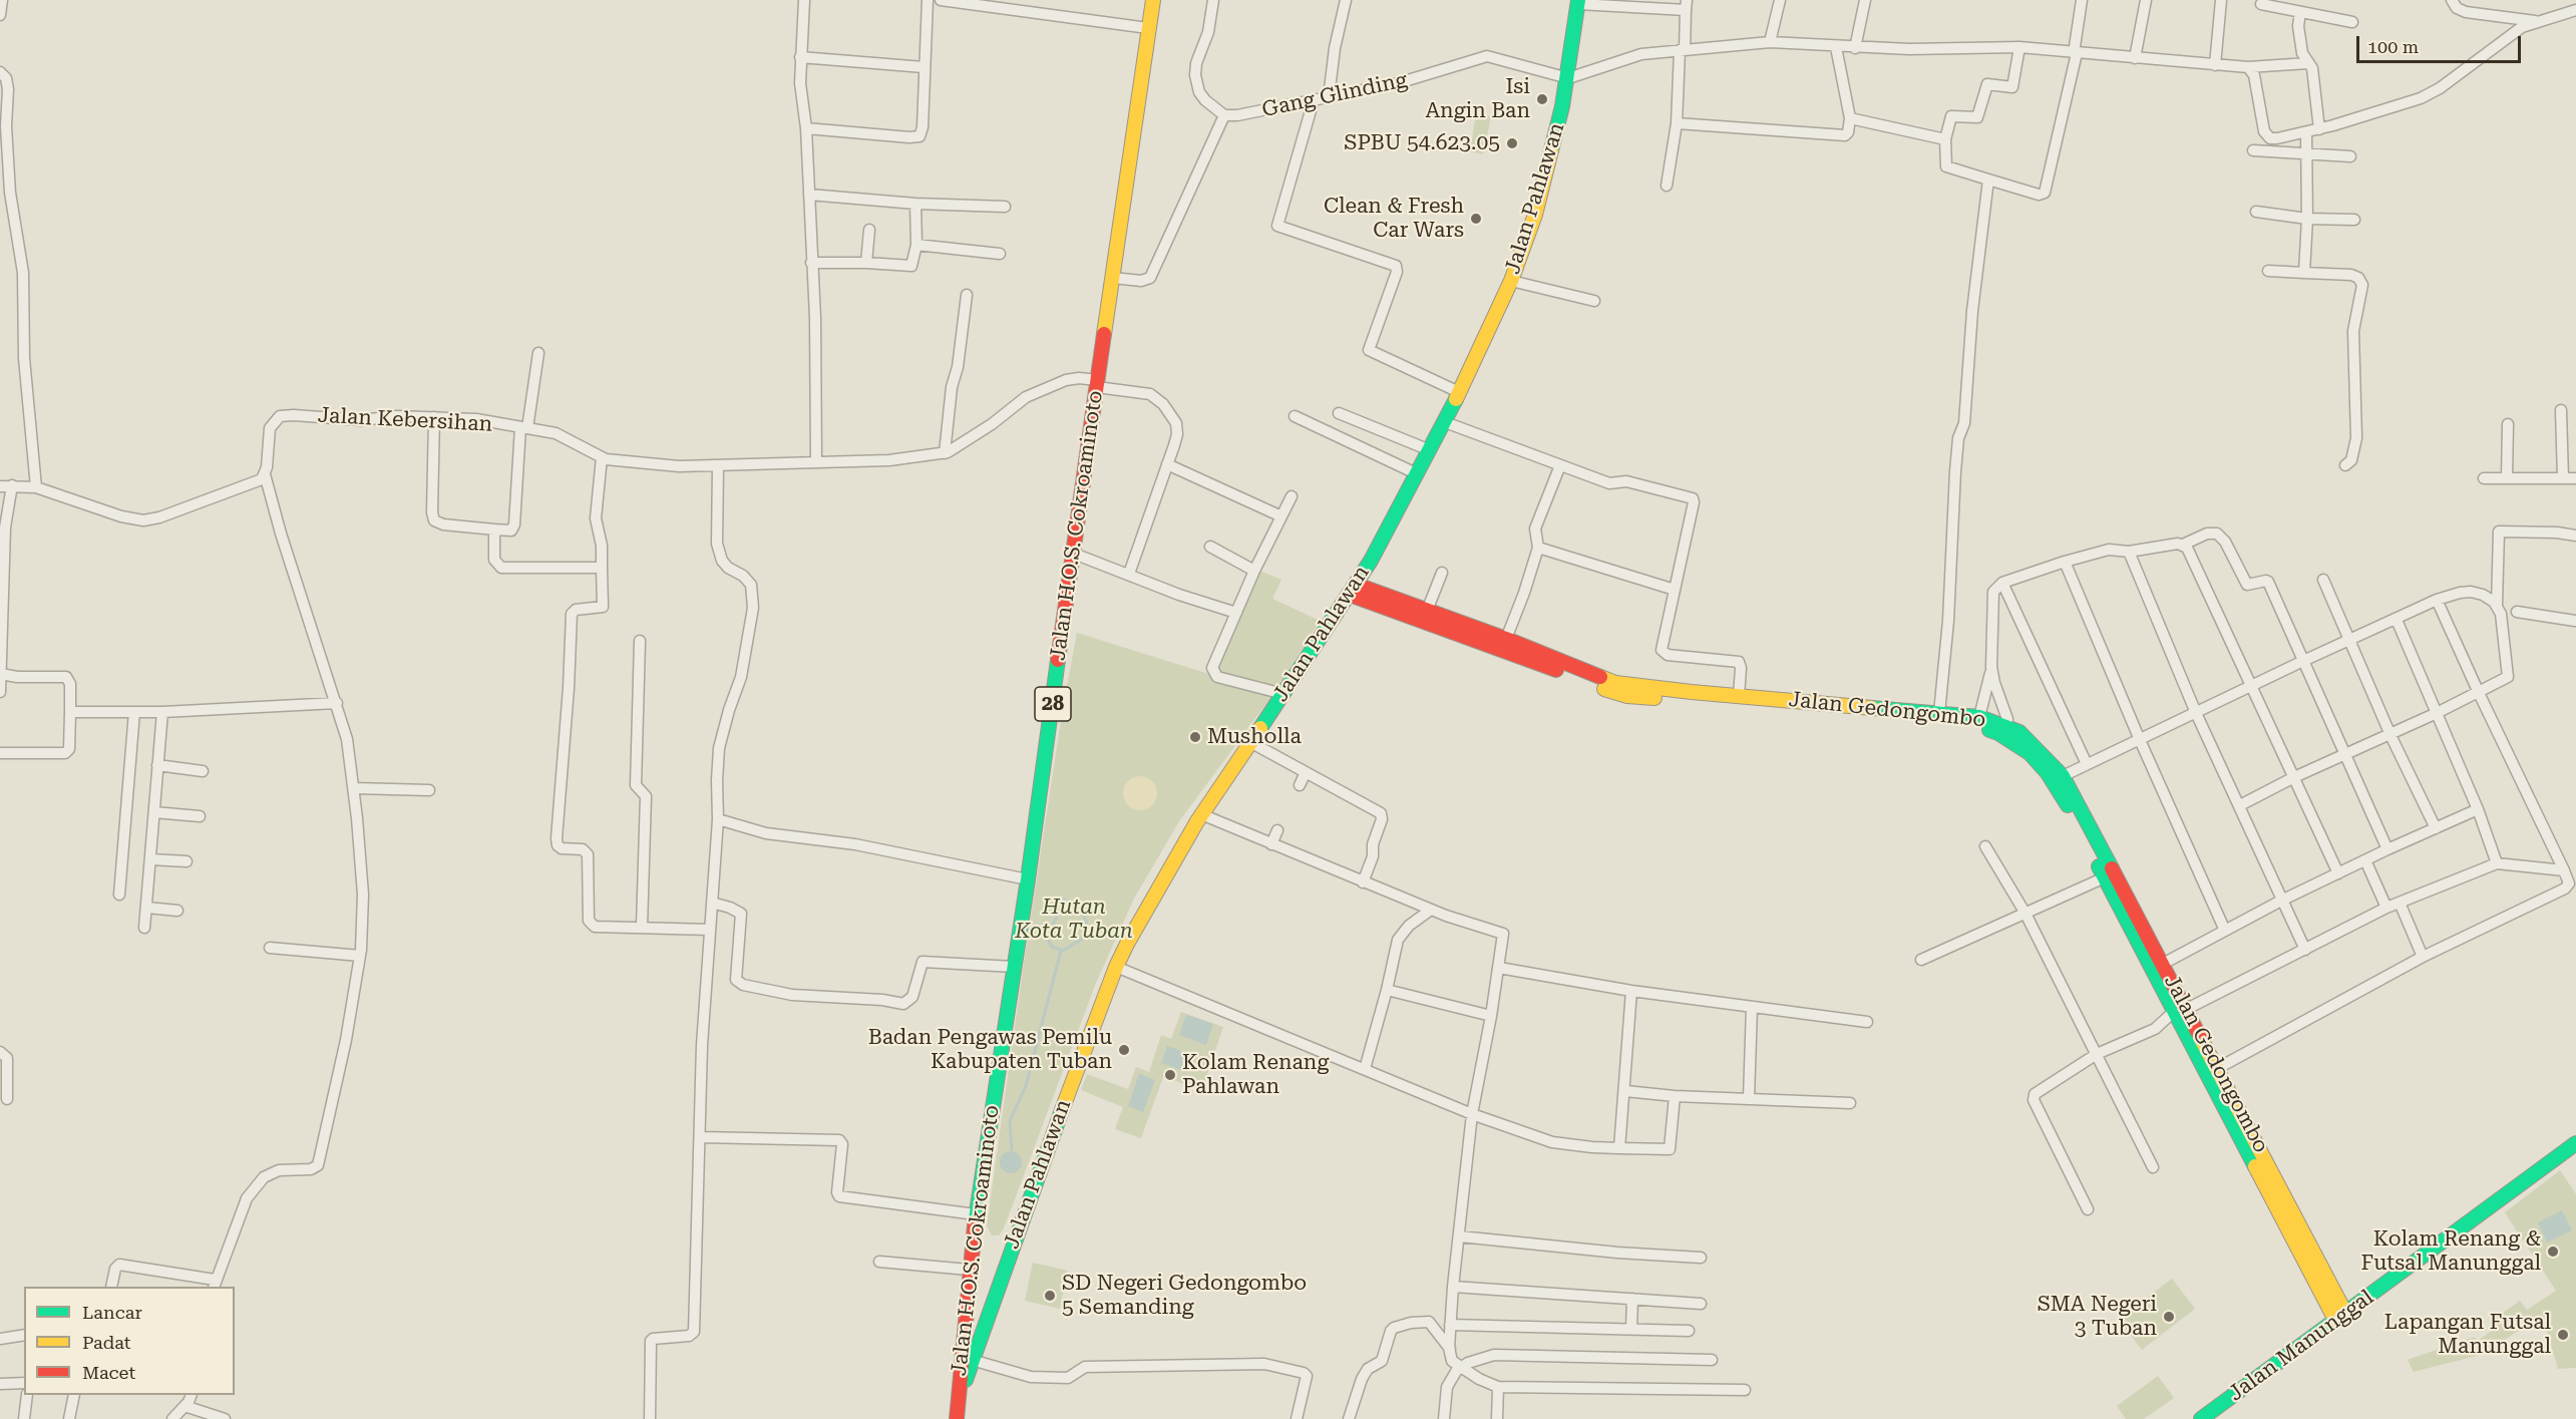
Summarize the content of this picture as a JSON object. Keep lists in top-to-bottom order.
{
  "streets": {
    "main road": [
      "Jalan Pahlawan",
      "Jalan H.O.S. Cokroaminoto",
      "28",
      "Jalan Gedongombo",
      "Jalan Manunggal"
    ],
    "street": ["Gang Glinding", "Jalan Kebersihan"]
  },
  "crossings": [
    ["Gang Glinding", "Jalan Pahlawan"],
    ["Jalan Pahlawan", "Jalan H.O.S. Cokroaminoto"],
    ["Jalan Pahlawan", "Jalan Gedongombo"],
    ["Jalan Kebersihan", "Jalan H.O.S. Cokroaminoto"],
    ["Jalan Gedongombo", "Jalan Manunggal"]
  ],
  "parks": ["Hutan Kota Tuban"],
  "places": [
    "Isi Angin Ban",
    "SPBU 54.623.05",
    "Clean & Fresh Car Wars",
    "Musholla",
    "Badan Pengawas Pemilu Kabupaten Tuban",
    "Kolam Renang Pahlawan",
    "Kolam Renang & Futsal Manunggal",
    "SD Negeri Gedongombo 5 Semanding",
    "SMA Negeri 3 Tuban",
    "Lapangan Futsal Manunggal"
  ],
  "legend": ["Lancar", "Padat", "Macet"],
  "scale_bar": "100 m"
}
